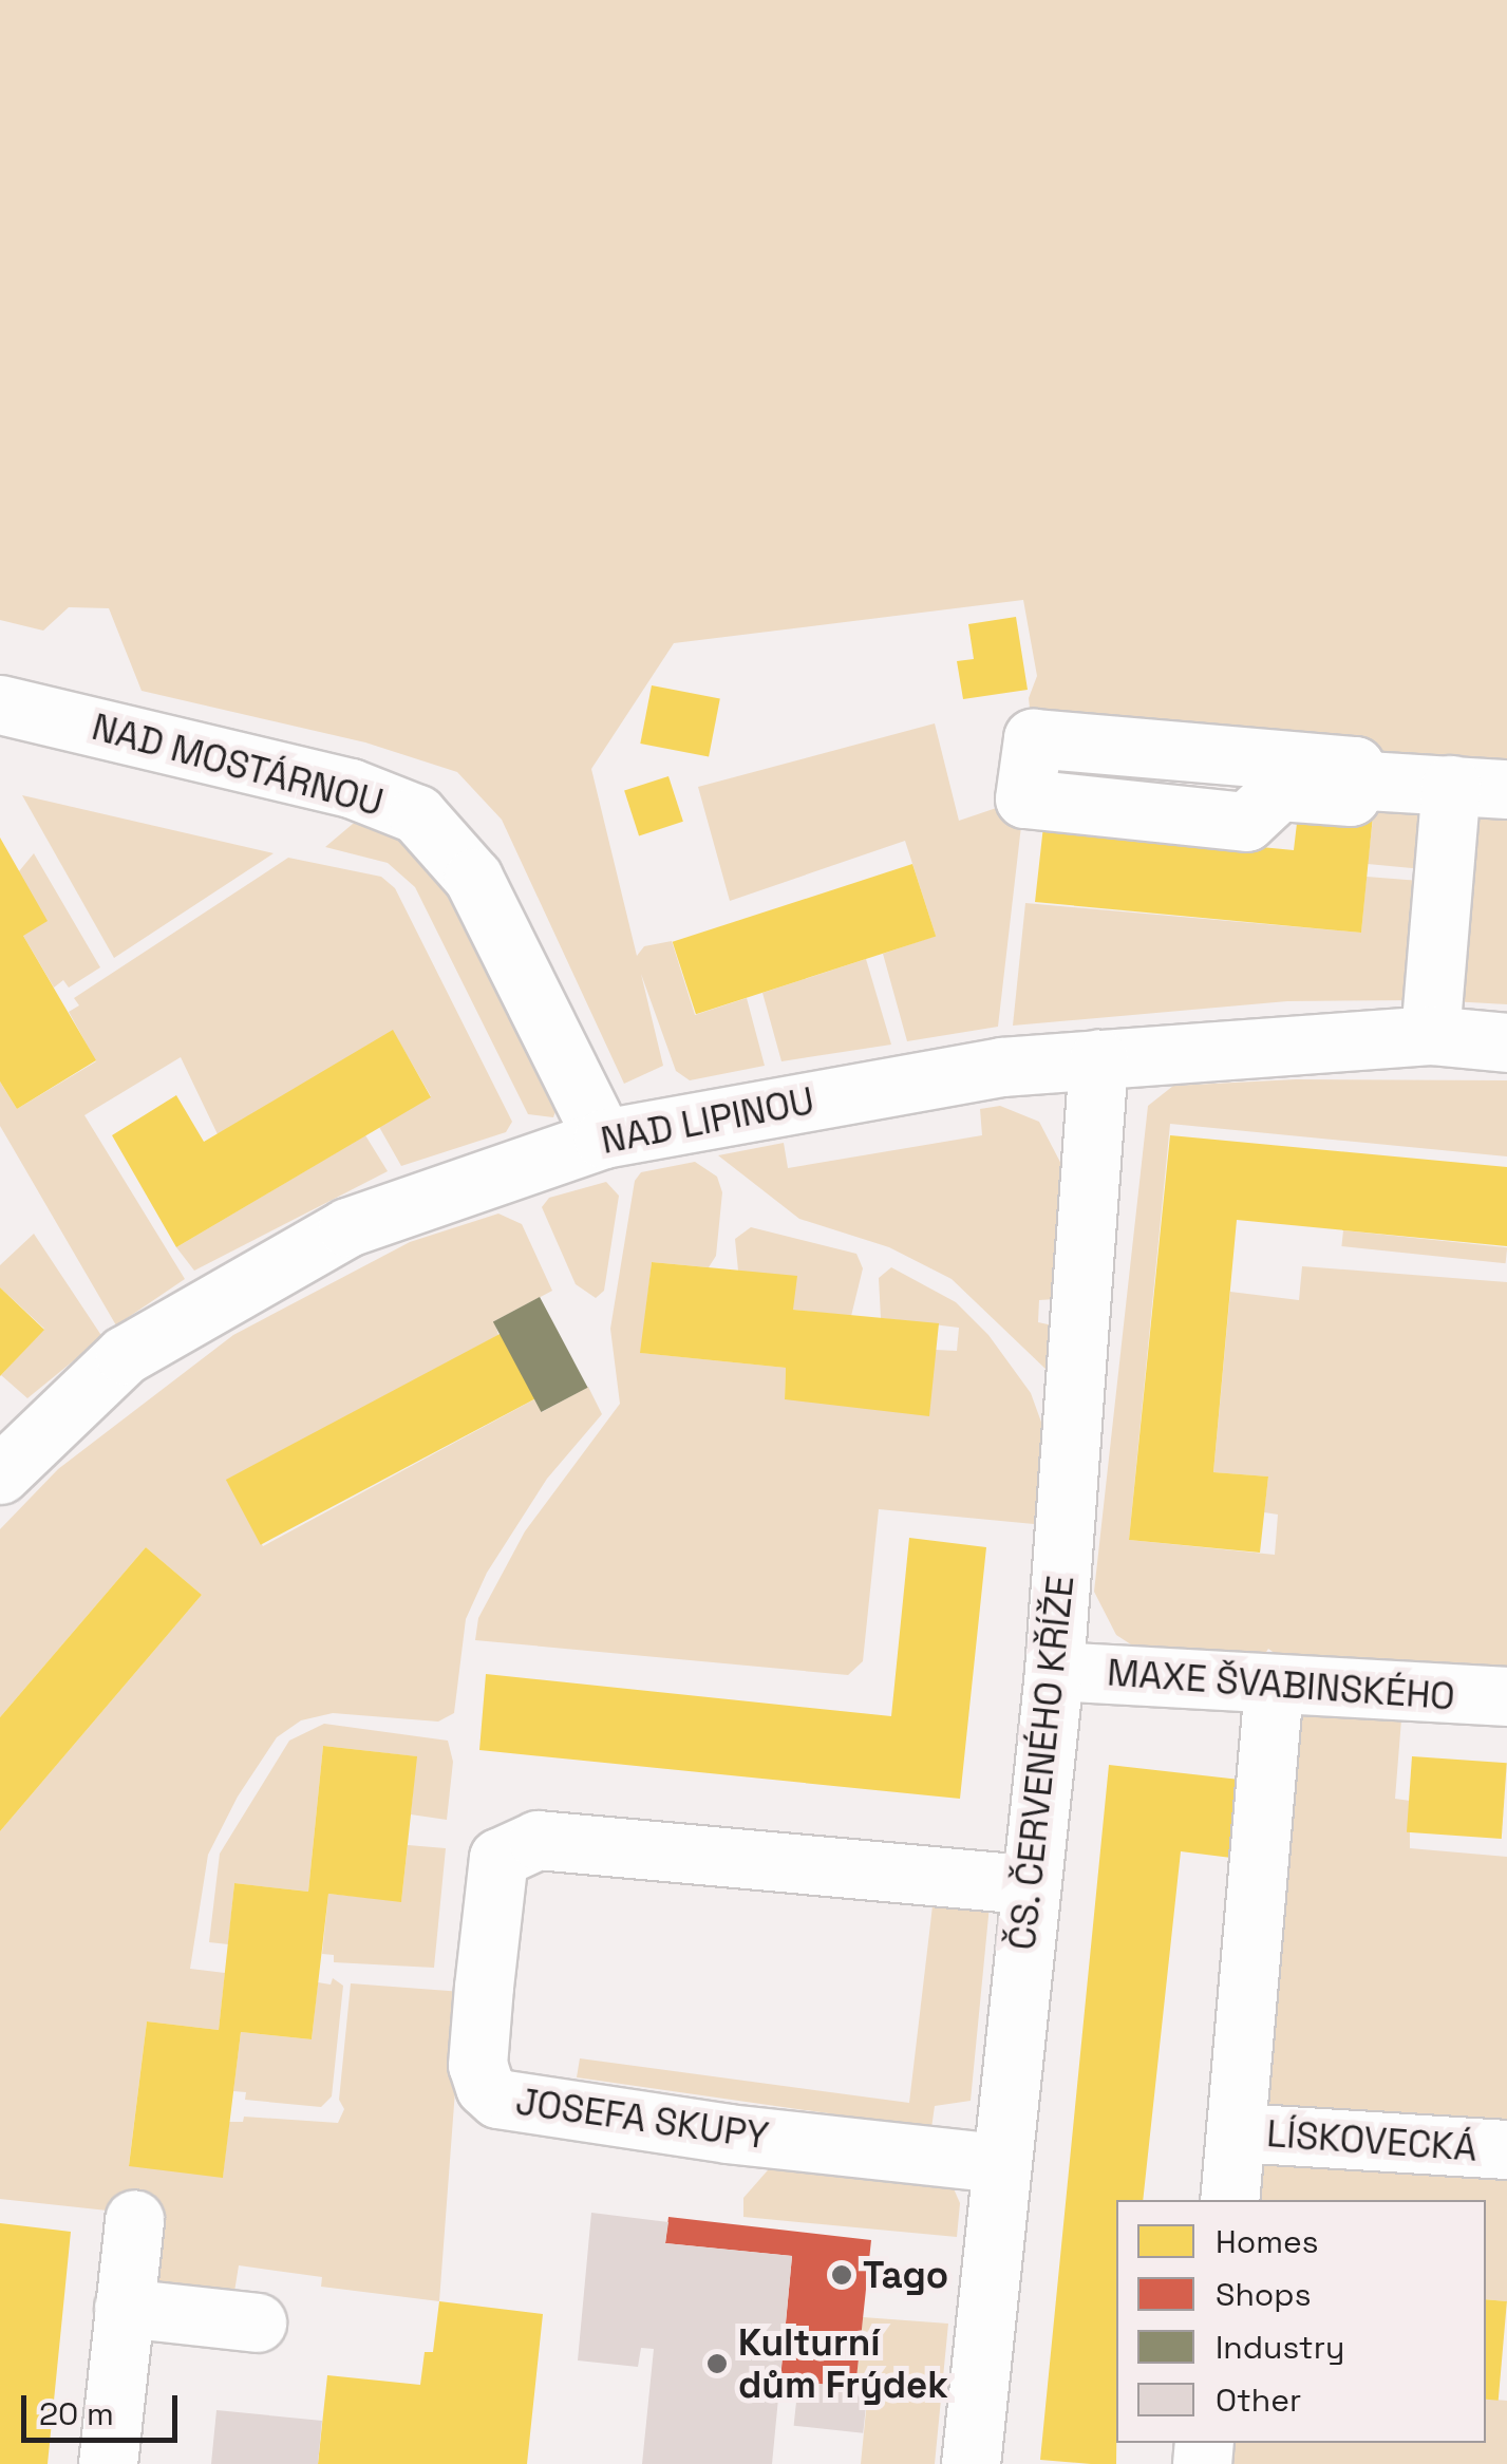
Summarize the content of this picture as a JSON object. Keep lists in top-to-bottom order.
{
  "streets": {
    "street": [
      "NAD MOSTÁRNOU",
      "NAD LIPINOU",
      "MAXE ŠVABINSKÉHO",
      "ČS. ČERVENÉHO KŘÍŽE",
      "JOSEFA SKUPY",
      "LÍSKOVECKÁ"
    ]
  },
  "crossings": [
    ["NAD MOSTÁRNOU", "NAD LIPINOU"],
    ["NAD LIPINOU", "ČS. ČERVENÉHO KŘÍŽE"],
    ["MAXE ŠVABINSKÉHO", "ČS. ČERVENÉHO KŘÍŽE"],
    ["ČS. ČERVENÉHO KŘÍŽE", "JOSEFA SKUPY"]
  ],
  "places": ["Tago", "Kulturní dům Frýdek"],
  "legend": [
    "Homes",
    "Shops",
    "Industry",
    "Other"
  ],
  "scale_bar": "20 m"
}
